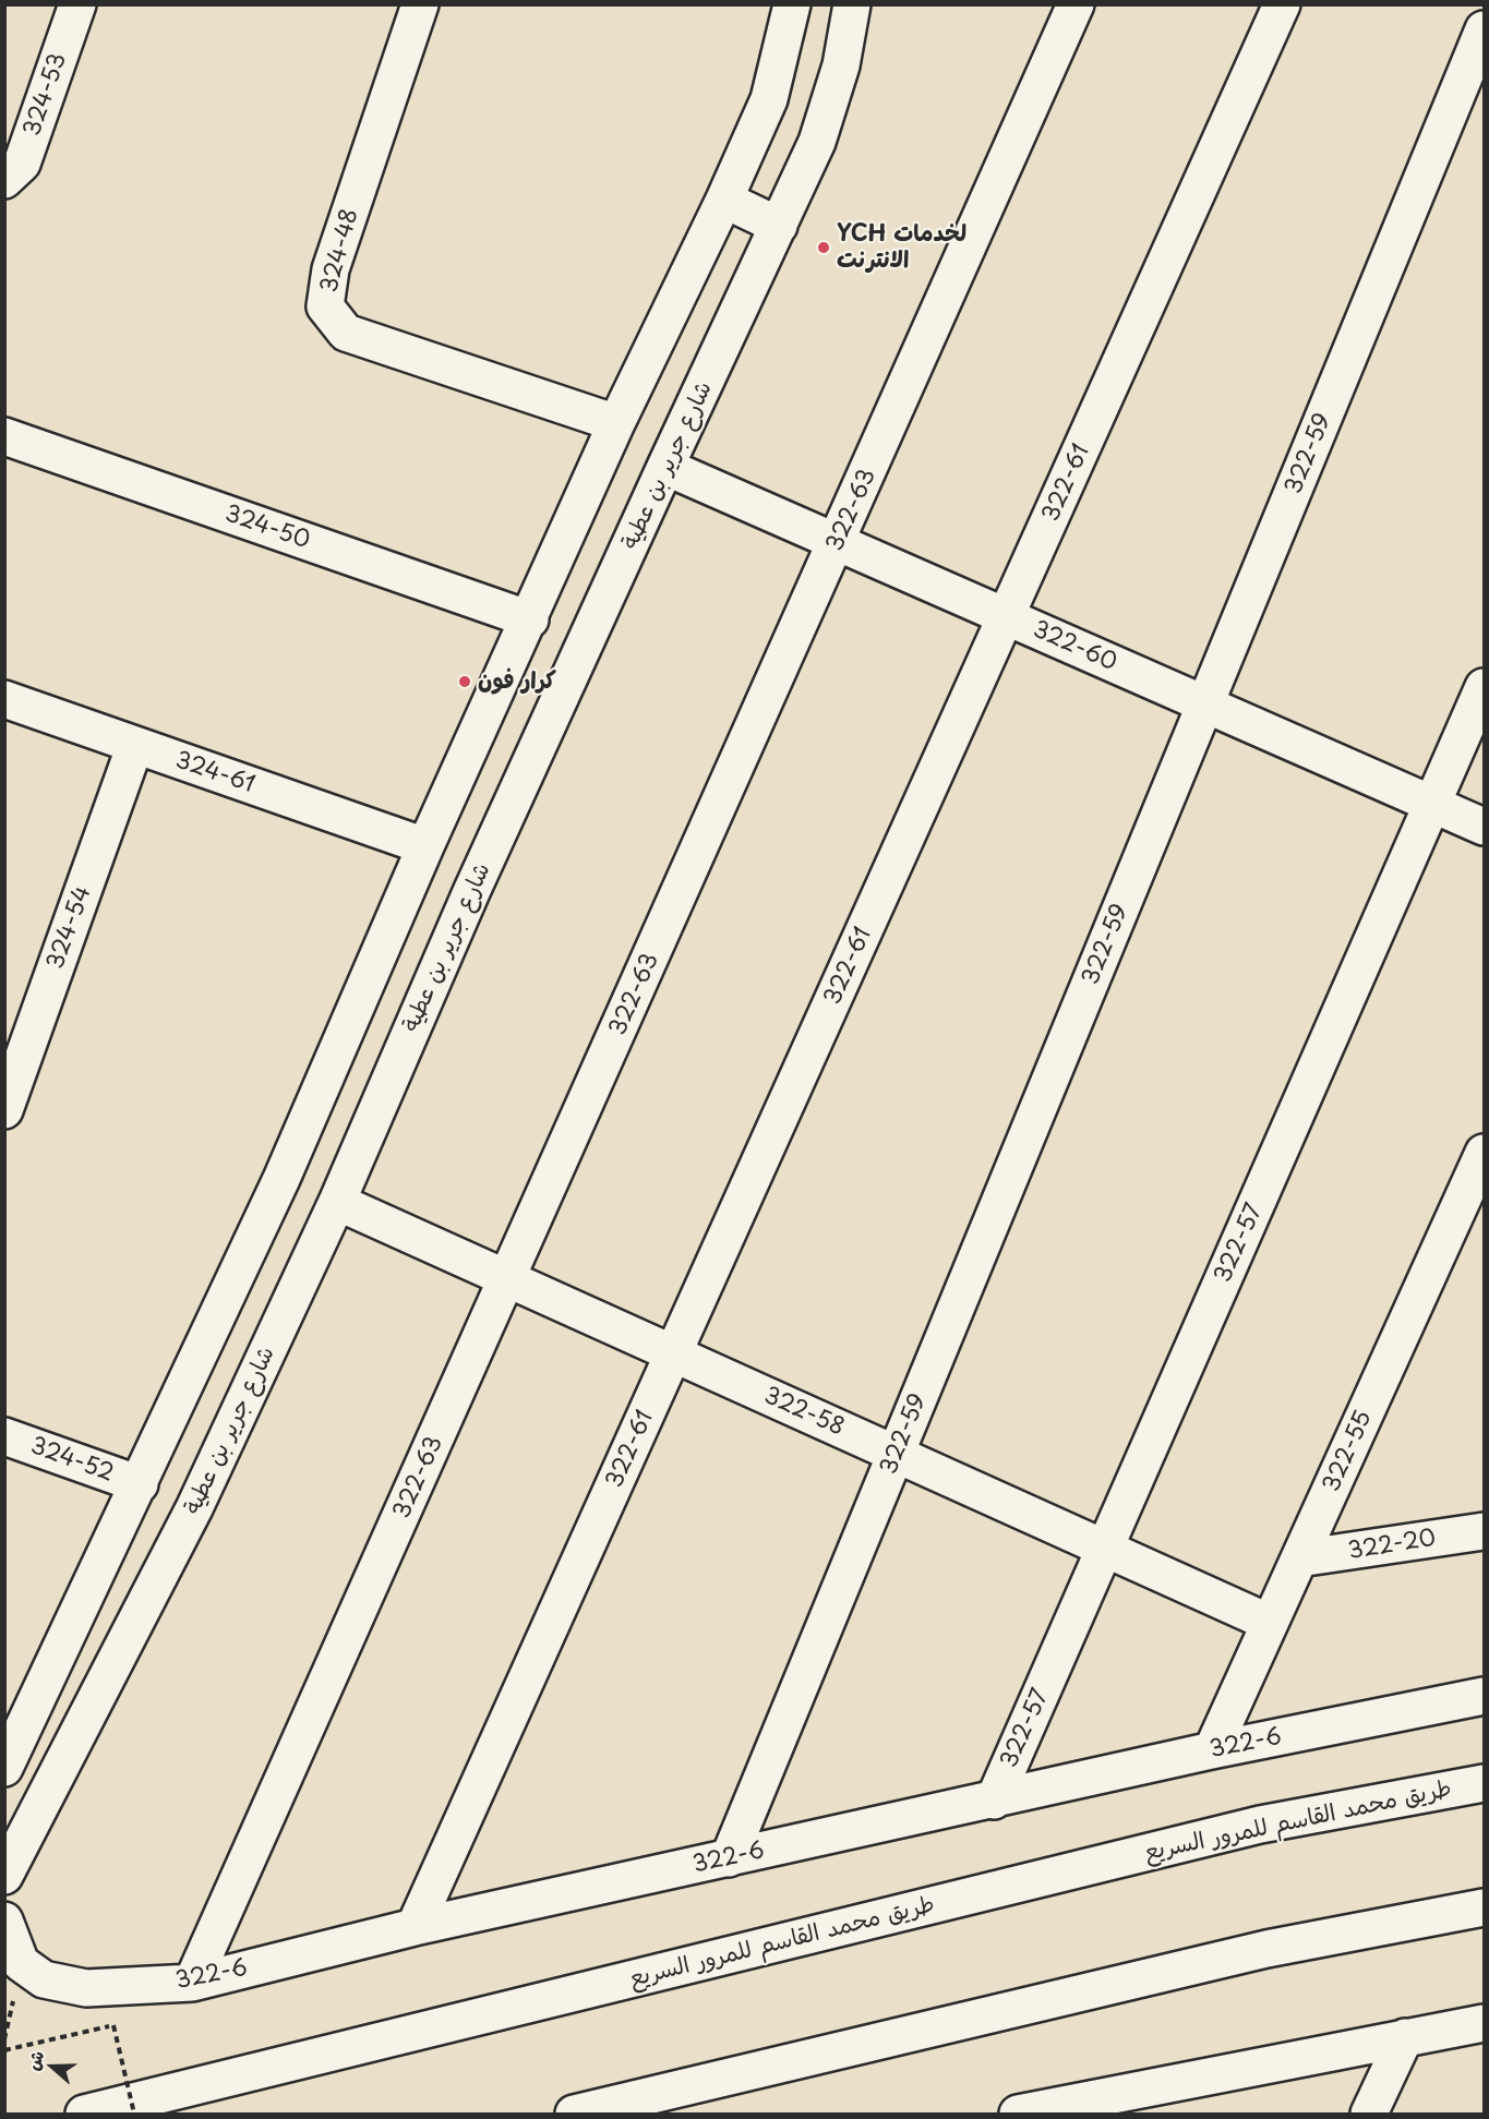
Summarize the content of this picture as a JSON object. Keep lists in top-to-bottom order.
{
  "streets": {
    "main road": [
      "324-53",
      "324-48",
      "322-59",
      "شارع جرير بن عطية",
      "322-61",
      "322-63",
      "324-50",
      "322-60",
      "324-61",
      "324-54",
      "322-57",
      "322-58",
      "322-55",
      "324-52",
      "322-20",
      "322-6",
      "طريق محمد القاسم للمرور السريع"
    ]
  },
  "crossings": [
    ["322-59", "322-60"],
    ["322-59", "322-58"],
    ["322-59", "322-6"],
    ["شارع جرير بن عطية", "322-60"],
    ["شارع جرير بن عطية", "322-58"],
    ["322-61", "322-60"],
    ["322-61", "322-58"],
    ["322-61", "322-6"],
    ["322-63", "322-60"],
    ["322-63", "322-58"],
    ["322-63", "322-6"],
    ["322-60", "322-57"],
    ["324-61", "324-54"],
    ["322-57", "322-58"],
    ["322-57", "322-6"],
    ["322-58", "322-55"],
    ["322-55", "322-20"],
    ["322-55", "322-6"]
  ],
  "places": ["YCH لخدمات الانترنت", "كرار فون"],
  "north": "left"
}
